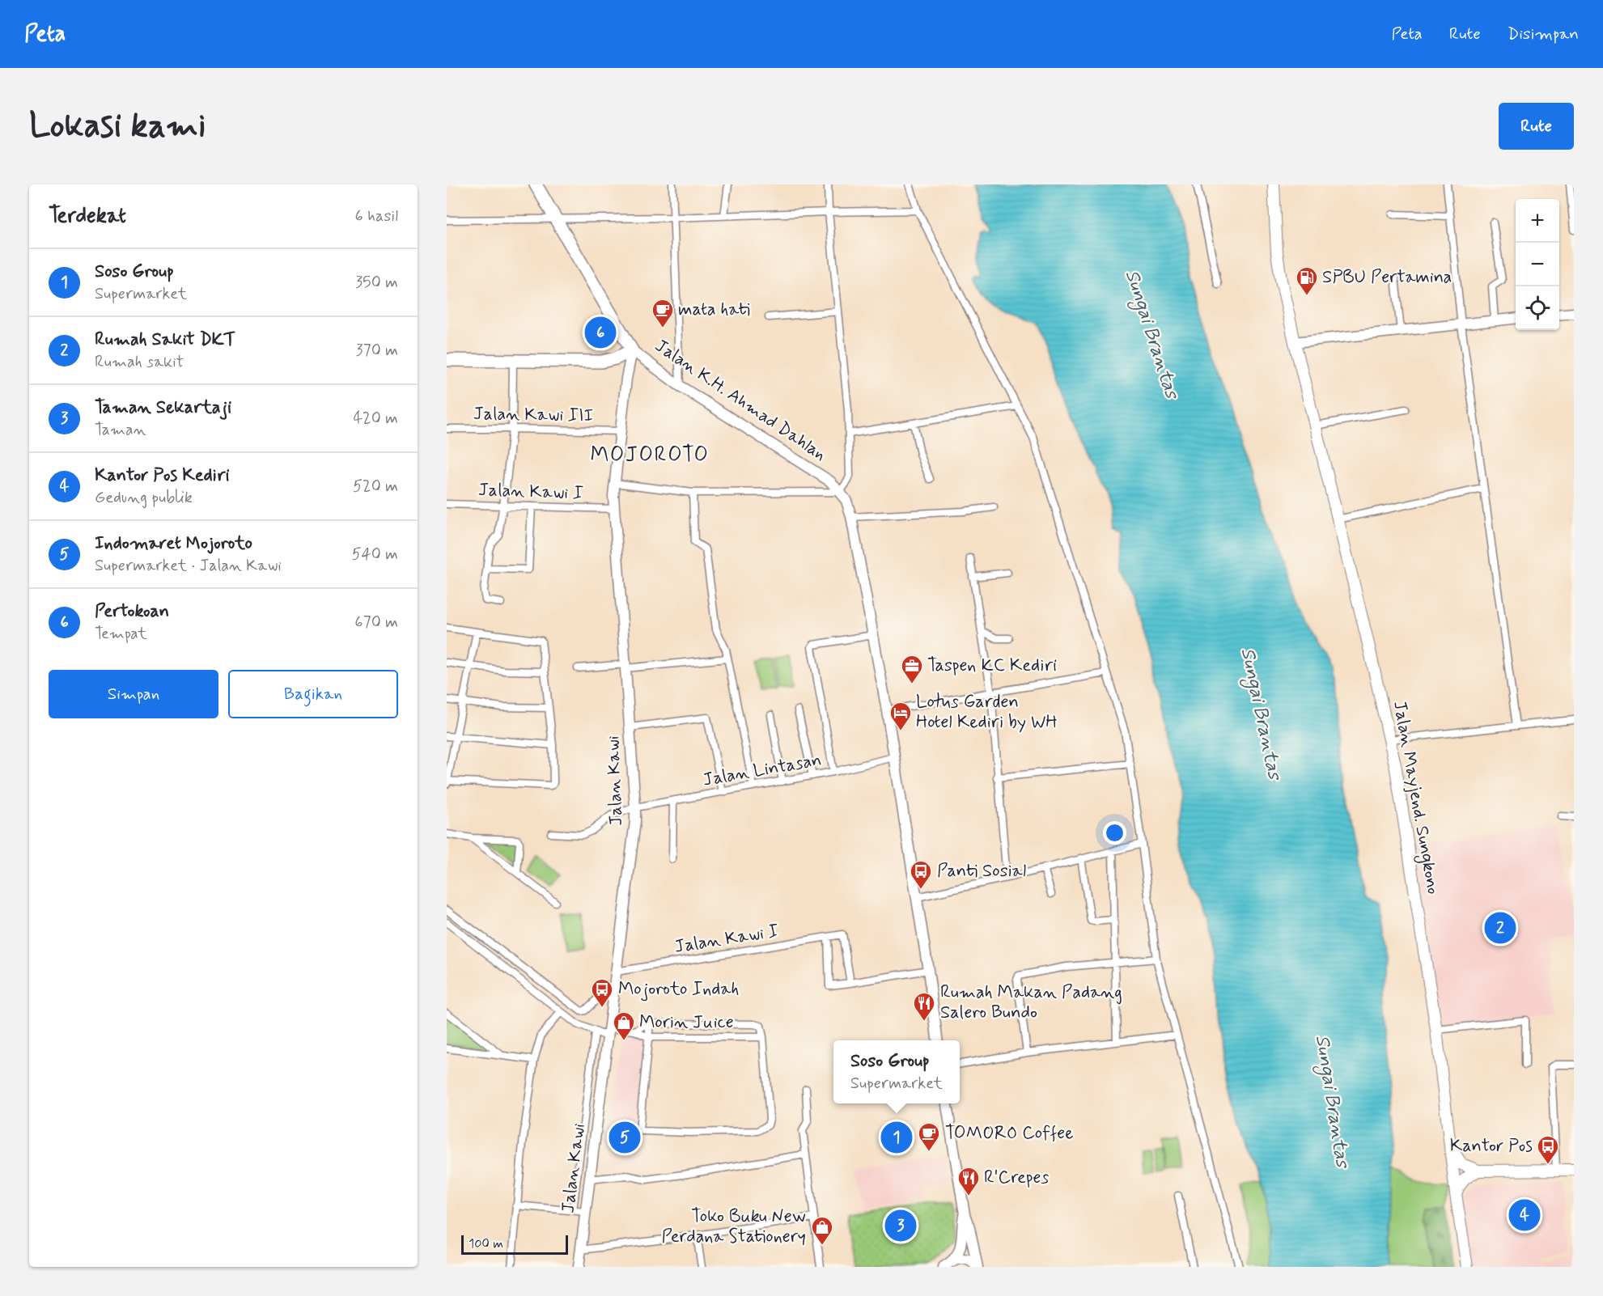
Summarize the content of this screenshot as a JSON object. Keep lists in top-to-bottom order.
{
  "streets": {
    "highway": ["Jalan K.H. Ahmad Dahlan"],
    "main road": ["Jalan Kawi", "Jalan Mayjend. Sungkono"],
    "street": ["Jalan Kawi III", "Jalan Kawi I", "Jalan Lintasan"]
  },
  "crossings": [
    ["Jalan K.H. Ahmad Dahlan", "Jalan Lintasan"],
    ["Jalan K.H. Ahmad Dahlan", "Jalan Kawi"],
    ["Jalan Kawi III", "Jalan Kawi"],
    ["Jalan Kawi I", "Jalan Kawi"],
    ["Jalan Lintasan", "Jalan Kawi"]
  ],
  "districts": ["MOJOROTO"],
  "water": ["Sungai Brantas"],
  "places": {
    "fuel station": ["SPBU Pertamina"],
    "cafe": ["mata hati", "TOMORO Coffee"],
    "office": ["Taspen KC Kediri"],
    "hotel": ["Lotus Garden Hotel Kediri by WH"],
    "bus stop": ["Panti Sosial", "Mojoroto Indah", "Kantor Pos"],
    "restaurant": ["Rumah Makan Padang Salero Bundo", "R'Crepes"],
    "shop": ["Morin Juice", "Toko Buku New Perdana Stationery"]
  },
  "scale_bar": "100 m",
  "page": {
    "header": "Peta",
    "nav": ["Peta", "Rute", "Disimpan"],
    "buttons": [
      "Rute",
      ["Simpan", "Bagikan"]
    ],
    "title": "Lokasi kami",
    "heading": ["Terdekat", "6 hasil"],
    "map_buttons": ["+", "−"],
    "list": [
      {
        "mark": "1",
        "name": "Soso Group",
        "note": "Supermarket",
        "value": "350 m"
      },
      {
        "mark": "2",
        "name": "Rumah Sakit DKT",
        "note": "Rumah sakit",
        "value": "370 m"
      },
      {
        "mark": "3",
        "name": "Taman Sekartaji",
        "note": "Taman",
        "value": "420 m"
      },
      {
        "mark": "4",
        "name": "Kantor Pos Kediri",
        "note": "Gedung publik",
        "value": "520 m"
      },
      {
        "mark": "5",
        "name": "Indomaret Mojoroto",
        "note": "Supermarket · Jalan Kawi",
        "value": "540 m"
      },
      {
        "mark": "6",
        "name": "Pertokoan",
        "note": "Tempat",
        "value": "670 m"
      }
    ],
    "pins": [
      "6",
      "2",
      "1",
      "5",
      "4",
      "3"
    ],
    "popup": ["Soso Group", "Supermarket"],
    "scale": "100 m"
  }
}
